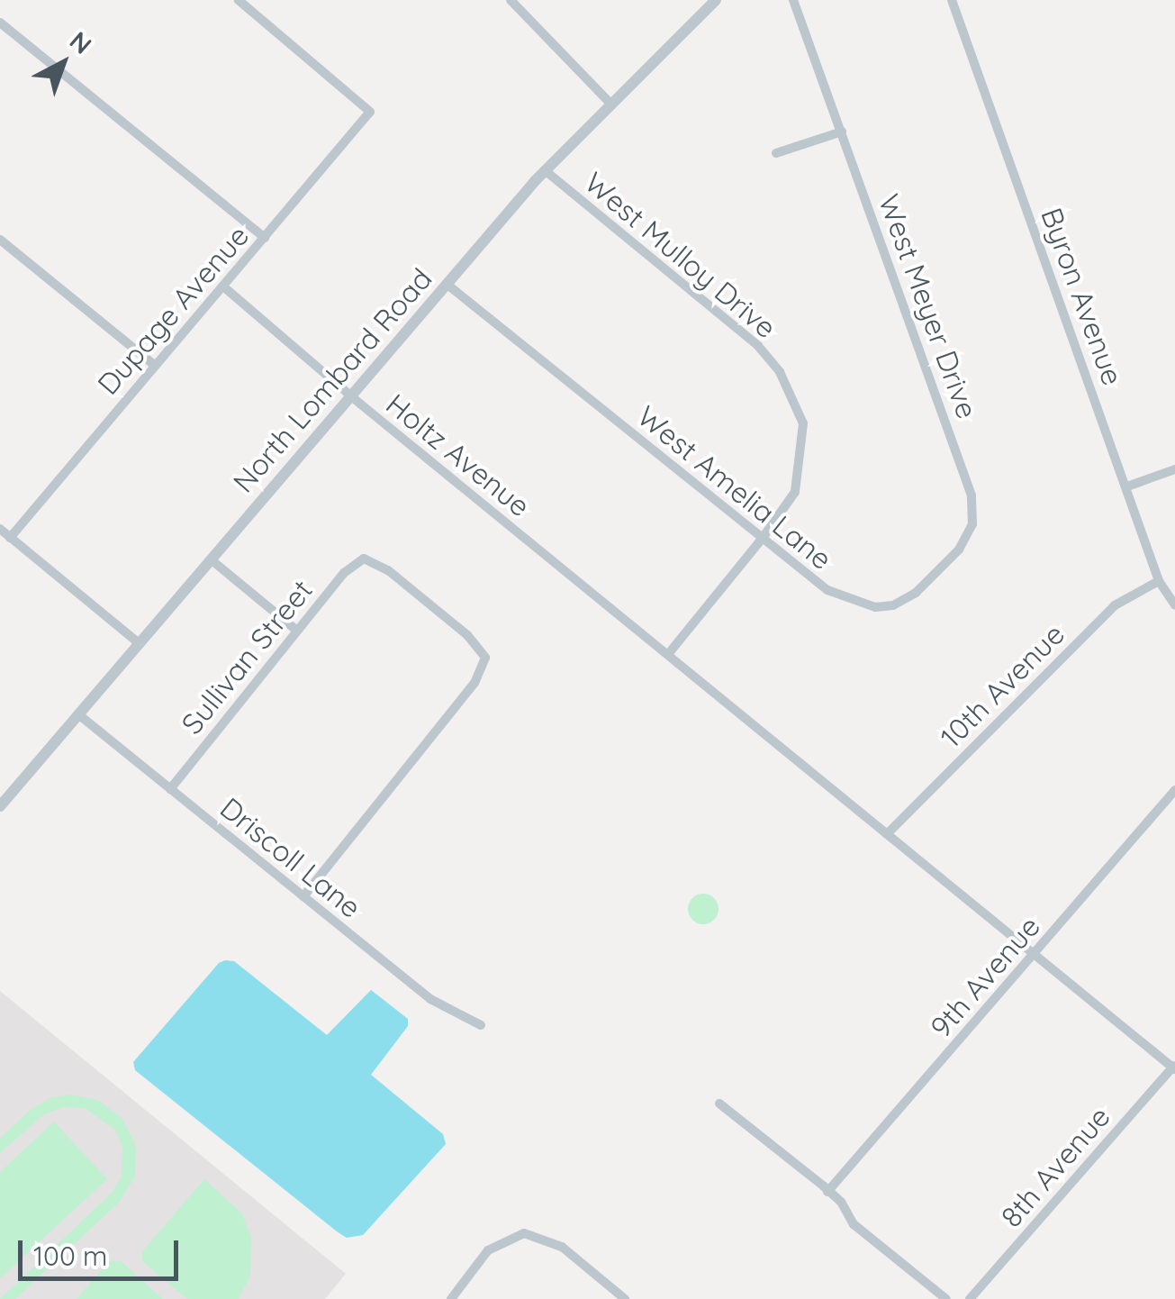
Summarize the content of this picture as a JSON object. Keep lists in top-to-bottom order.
{
  "streets": {
    "street": [
      "West Mulloy Drive",
      "Byron Avenue",
      "West Meyer Drive",
      "Dupage Avenue",
      "North Lombard Road",
      "Holtz Avenue",
      "West Amelia Lane",
      "Sullivan Street",
      "10th Avenue",
      "Driscoll Lane",
      "9th Avenue",
      "8th Avenue"
    ]
  },
  "crossings": [
    ["West Mulloy Drive", "North Lombard Road"],
    ["West Mulloy Drive", "Holtz Avenue"],
    ["West Mulloy Drive", "West Amelia Lane"],
    ["Byron Avenue", "10th Avenue"],
    ["West Meyer Drive", "West Amelia Lane"],
    ["Dupage Avenue", "Holtz Avenue"],
    ["North Lombard Road", "Holtz Avenue"],
    ["North Lombard Road", "West Amelia Lane"],
    ["North Lombard Road", "Driscoll Lane"],
    ["Holtz Avenue", "10th Avenue"],
    ["Sullivan Street", "Driscoll Lane"]
  ],
  "scale_bar": "100 m",
  "north": "top right"
}
